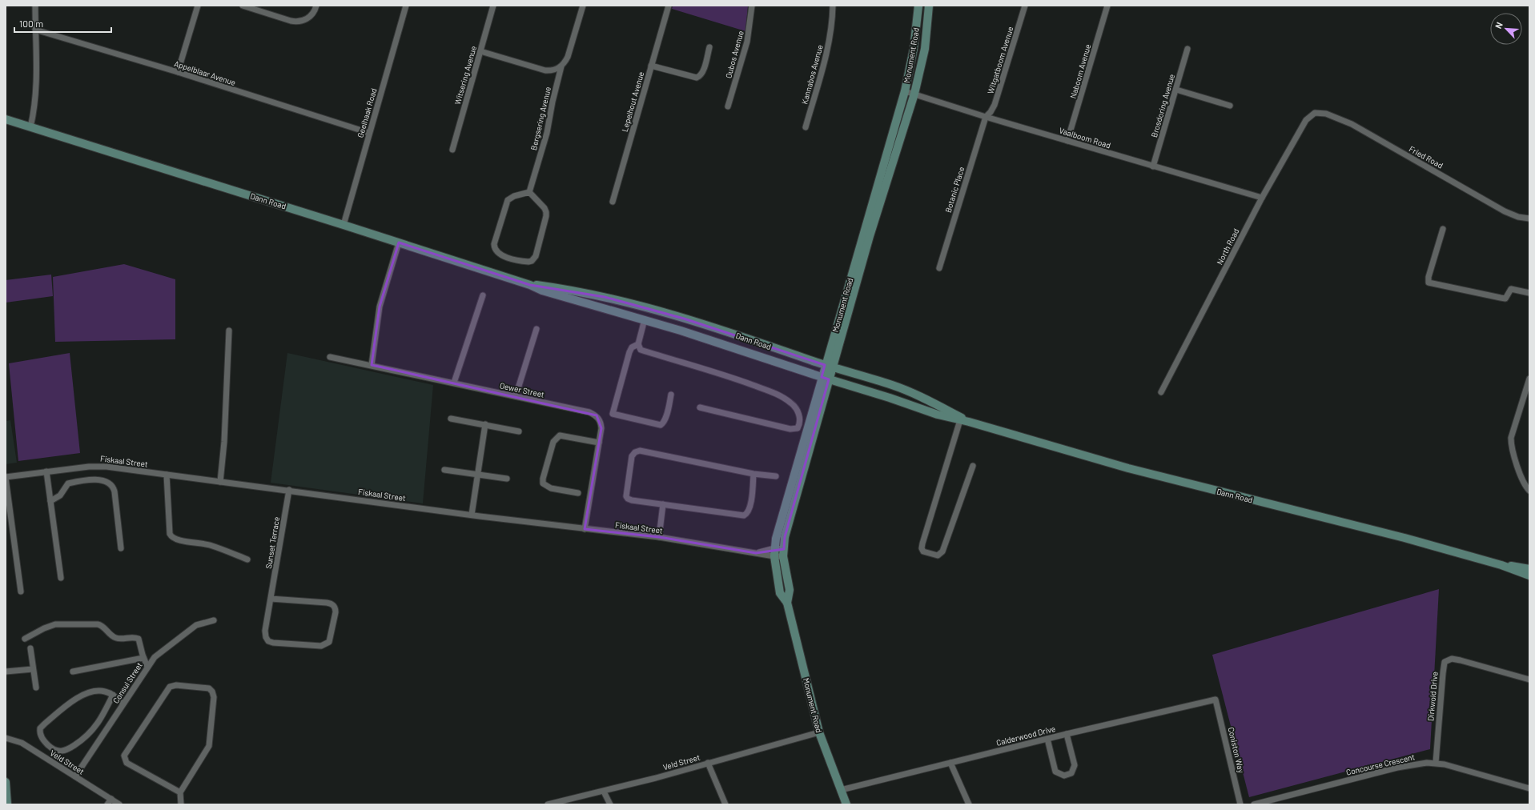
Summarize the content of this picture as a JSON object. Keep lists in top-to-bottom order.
{
  "streets": {
    "main road": ["Monument Road", "Dann Road"],
    "street": [
      "Oubos Avenue",
      "Witgatboom Avenue",
      "Naboom Avenue",
      "Appelblaar Avenue",
      "Kannabos Avenue",
      "Witsering Avenue",
      "Lepelhout Avenue",
      "Brosdoring Avenue",
      "Geelhaak Road",
      "Bergsering Avenue",
      "Vaalboom Road",
      "Fried Road",
      "Botanic Place",
      "North Road",
      "Oewer Street",
      "Fiskaal Street",
      "Sunset Terrace",
      "Consul Street",
      "Dirkwold Drive",
      "Calderwood Drive",
      "Coniston Way",
      "Veld Street",
      "Concourse Crescent"
    ]
  },
  "crossings": [
    ["Monument Road", "Vaalboom Road"],
    ["Monument Road", "Dann Road"],
    ["Monument Road", "Fiskaal Street"],
    ["Monument Road", "Calderwood Drive"],
    ["Monument Road", "Veld Street"],
    ["Witgatboom Avenue", "Vaalboom Road"],
    ["Witgatboom Avenue", "Botanic Place"],
    ["Naboom Avenue", "Vaalboom Road"],
    ["Appelblaar Avenue", "Geelhaak Road"],
    ["Brosdoring Avenue", "Vaalboom Road"],
    ["Geelhaak Road", "Dann Road"],
    ["Vaalboom Road", "Botanic Place"],
    ["Vaalboom Road", "North Road"],
    ["Fried Road", "North Road"],
    ["Oewer Street", "Fiskaal Street"],
    ["Fiskaal Street", "Sunset Terrace"],
    ["Consul Street", "Veld Street"],
    ["Dirkwold Drive", "Concourse Crescent"],
    ["Calderwood Drive", "Coniston Way"]
  ],
  "scale_bar": "100 m",
  "north": "top left"
}
